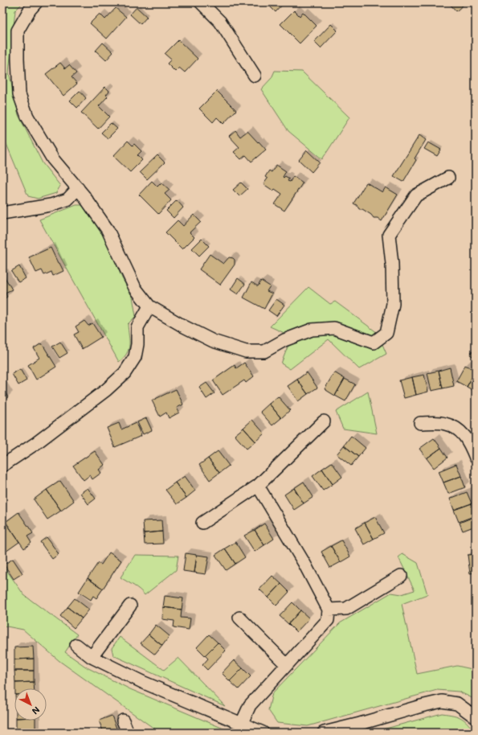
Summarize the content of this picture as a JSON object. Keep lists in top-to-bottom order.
{
  "north": "bottom right"
}
